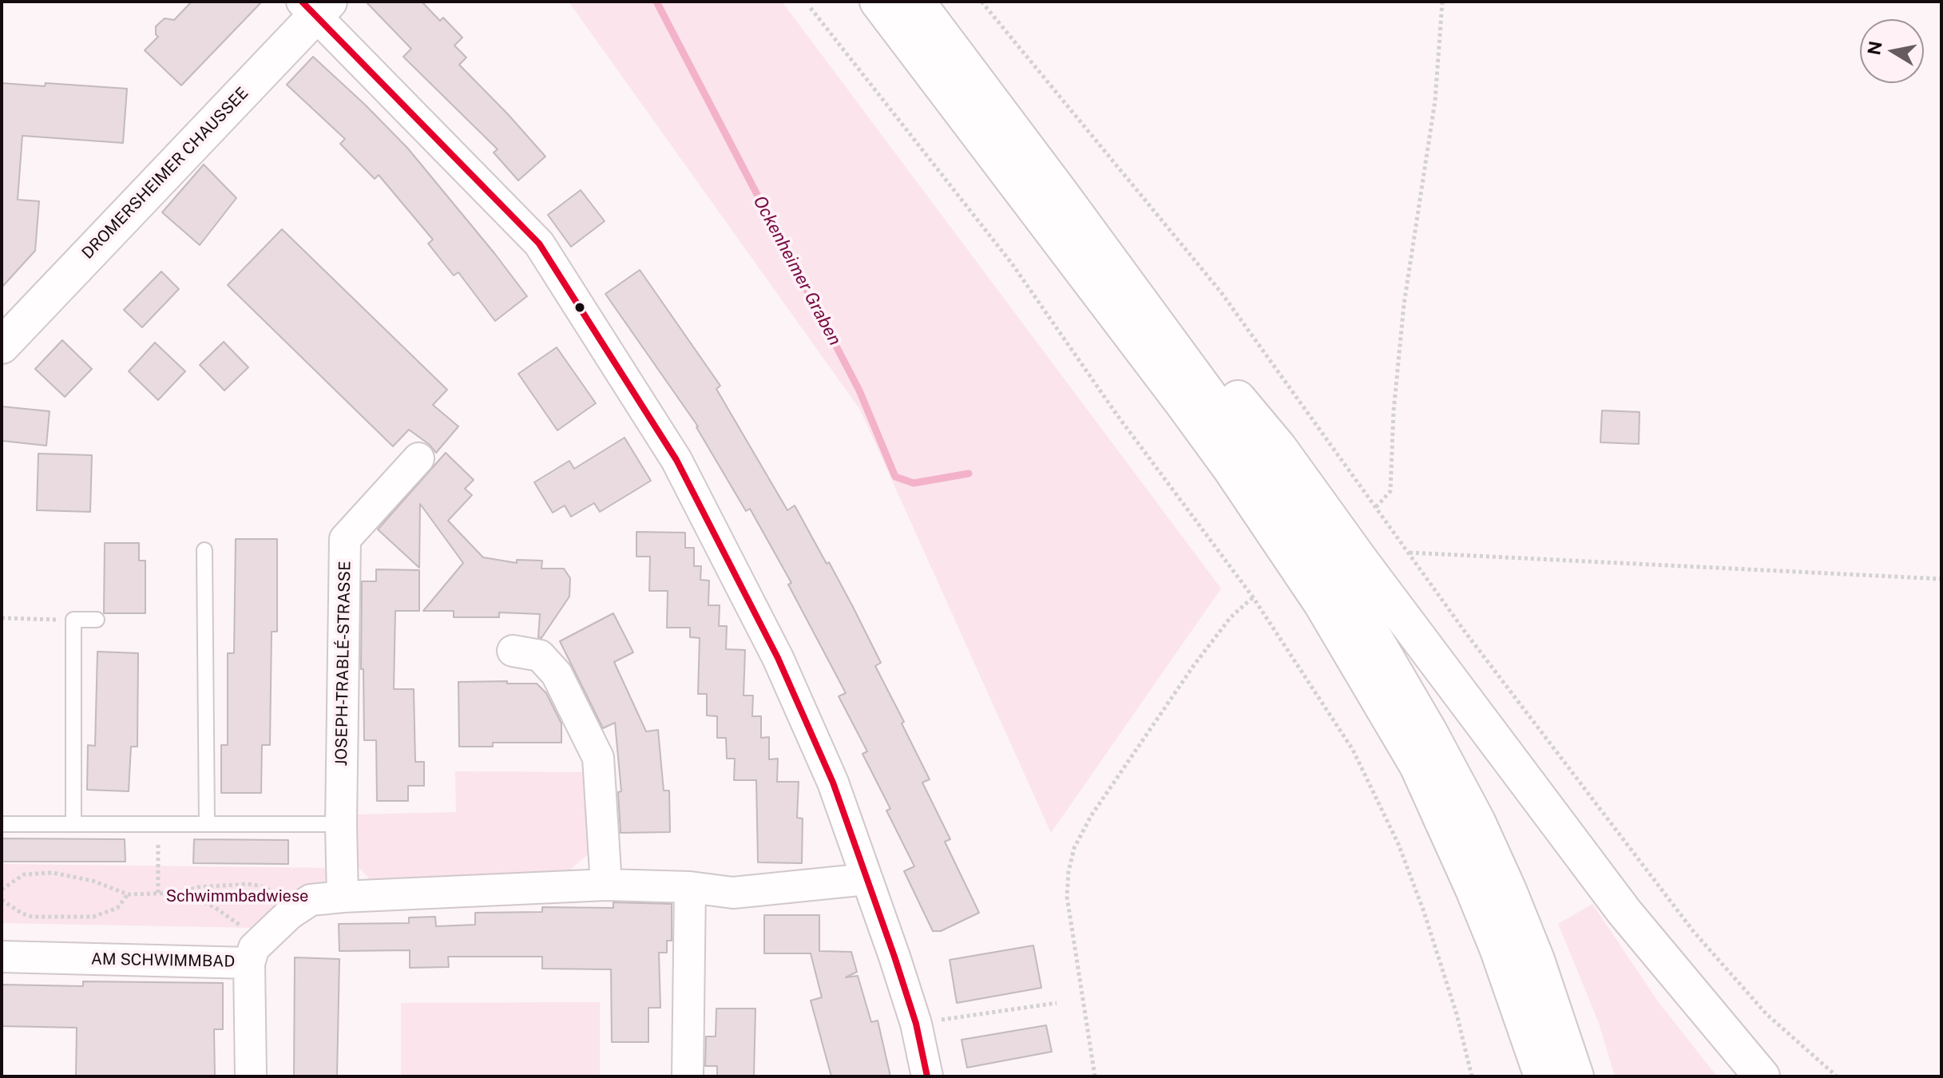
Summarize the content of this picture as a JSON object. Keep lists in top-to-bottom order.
{
  "streets": {
    "main road": ["DROMERSHEIMER CHAUSSEE"],
    "street": ["JOSEPH-TRABLÉ-STRASSE", "AM SCHWIMMBAD"]
  },
  "water": ["Ockenheimer Graben"],
  "parks": ["Schwimmbadwiese"],
  "north": "left"
}
